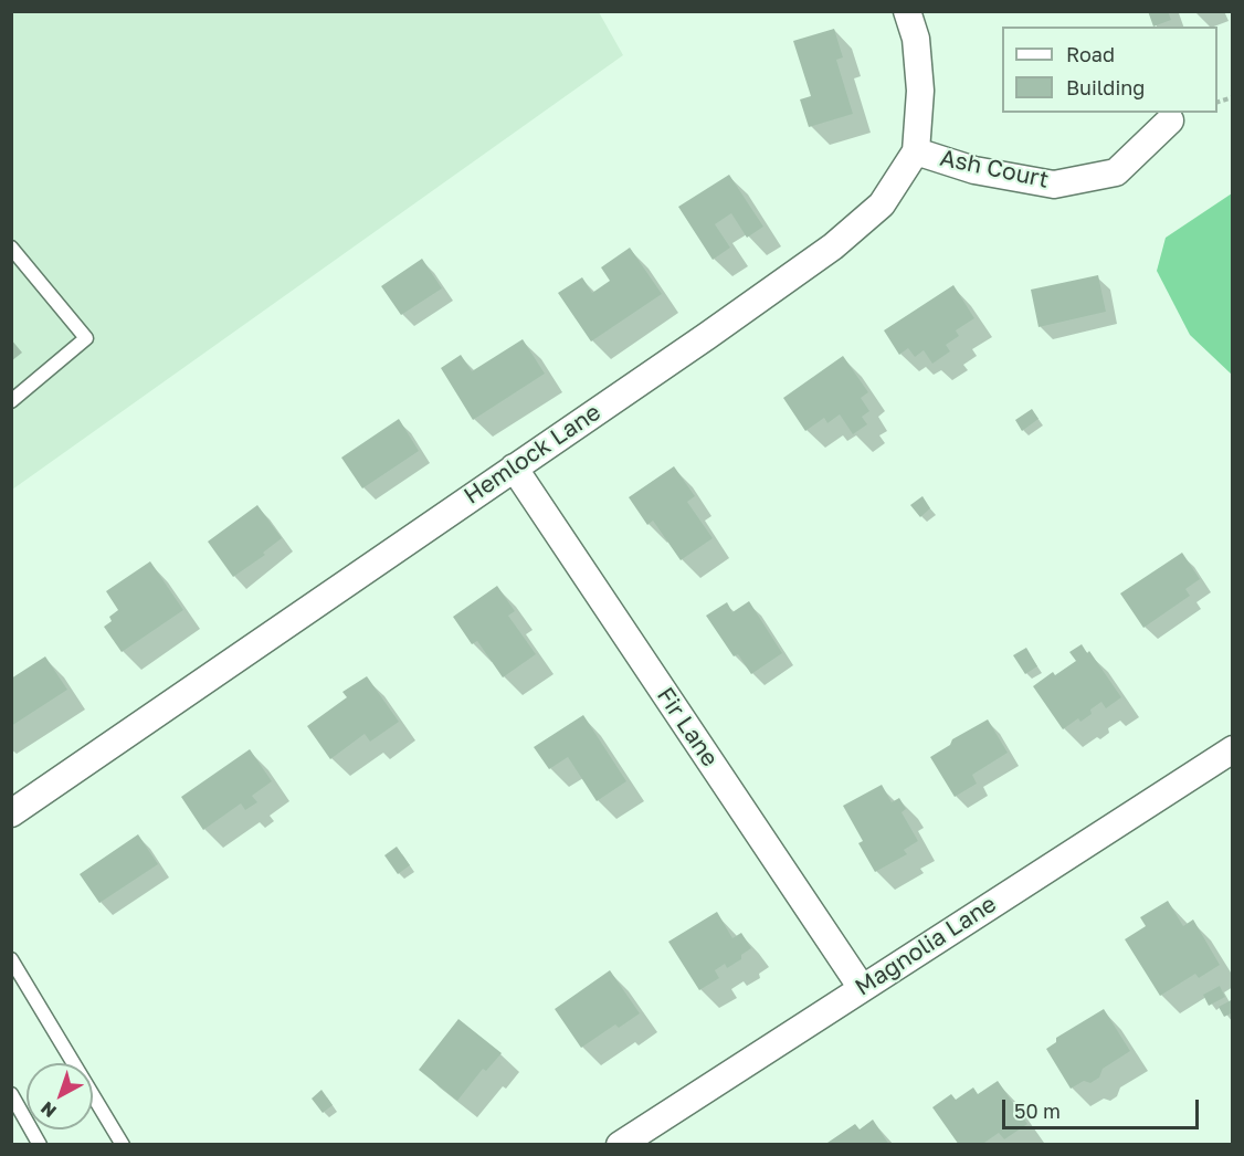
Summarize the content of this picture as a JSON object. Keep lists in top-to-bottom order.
{
  "streets": {
    "street": [
      "Ash Court",
      "Hemlock Lane",
      "Fir Lane",
      "Magnolia Lane"
    ]
  },
  "crossings": [
    ["Ash Court", "Hemlock Lane"],
    ["Hemlock Lane", "Fir Lane"],
    ["Fir Lane", "Magnolia Lane"]
  ],
  "legend": ["Road", "Building"],
  "scale_bar": "50 m",
  "north": "bottom left"
}
